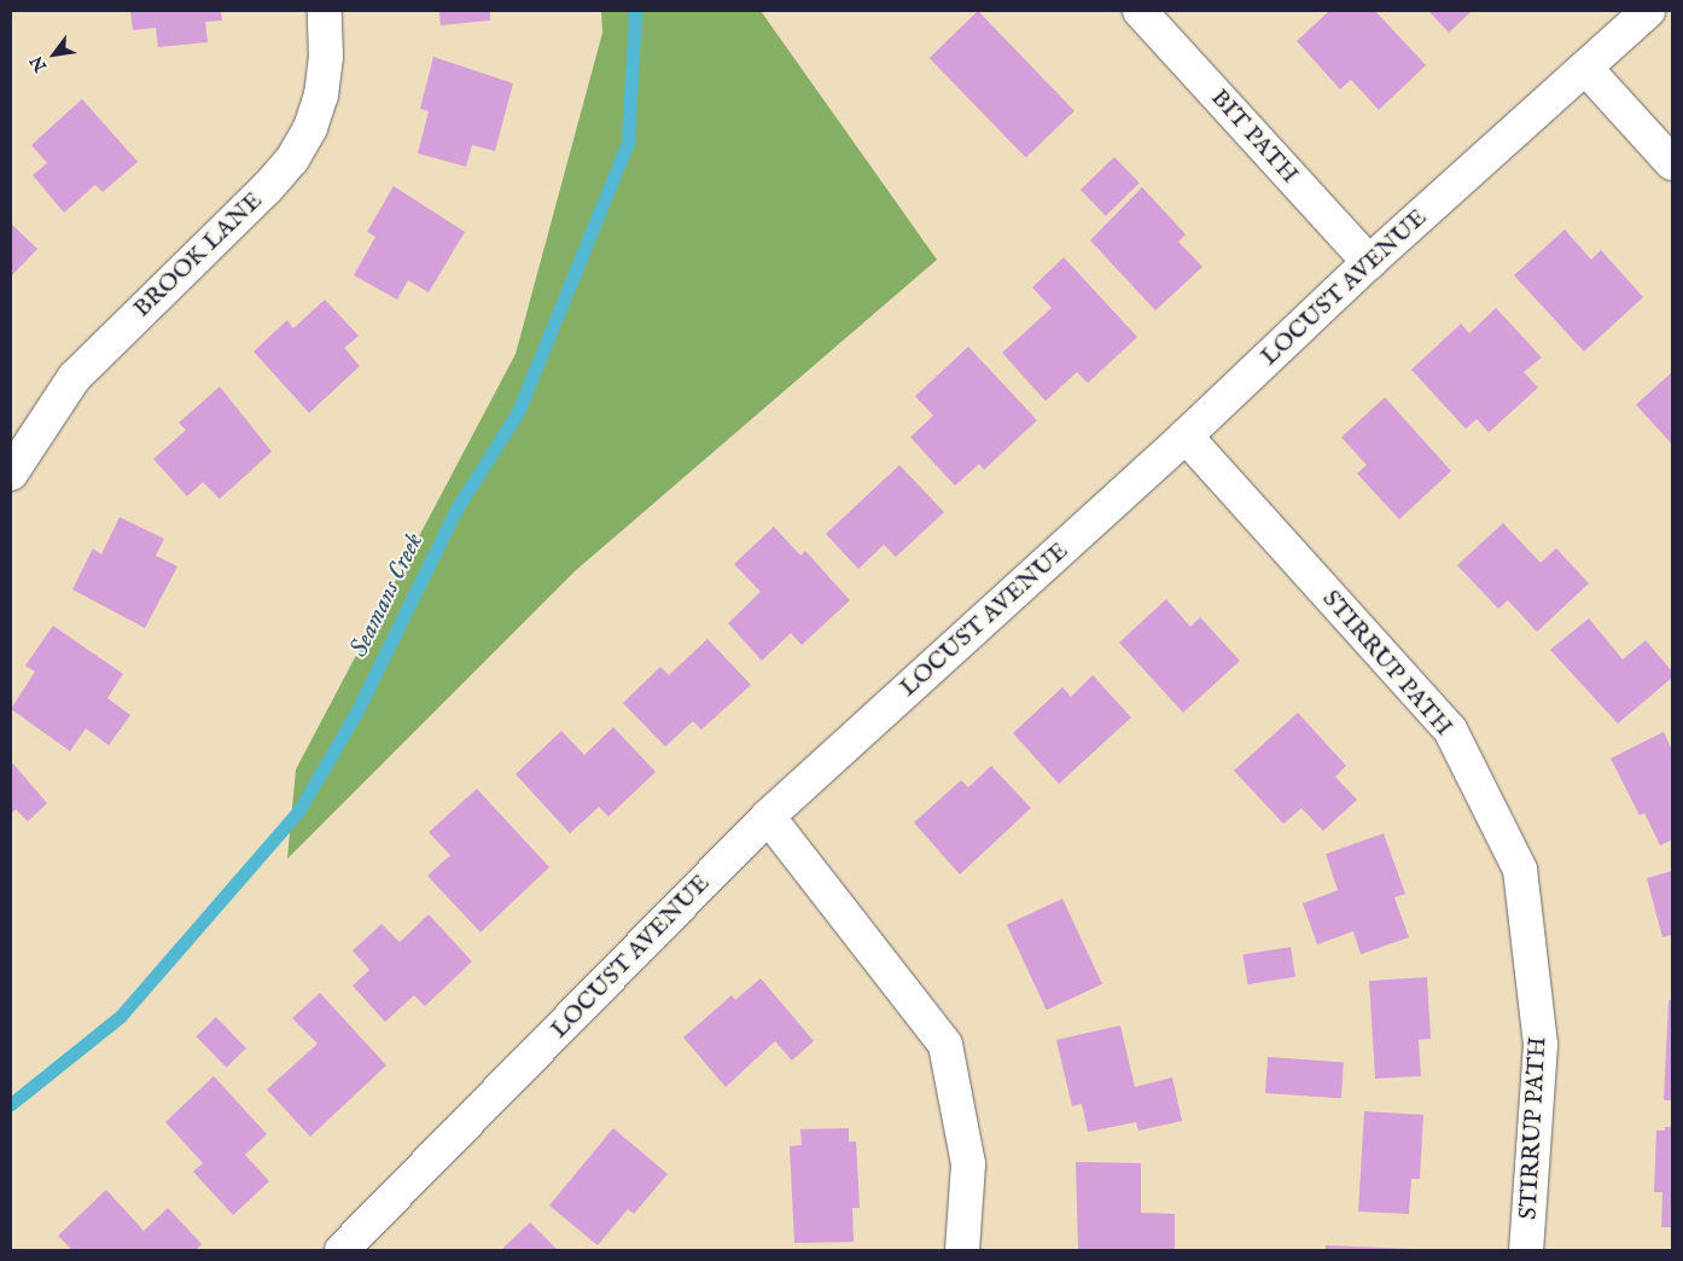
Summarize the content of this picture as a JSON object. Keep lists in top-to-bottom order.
{
  "streets": {
    "street": [
      "BIT PATH",
      "BROOK LANE",
      "LOCUST AVENUE",
      "STIRRUP PATH"
    ]
  },
  "crossings": [
    ["BIT PATH", "LOCUST AVENUE"],
    ["LOCUST AVENUE", "STIRRUP PATH"]
  ],
  "water": ["Seamans Creek"],
  "north": "bottom left"
}
